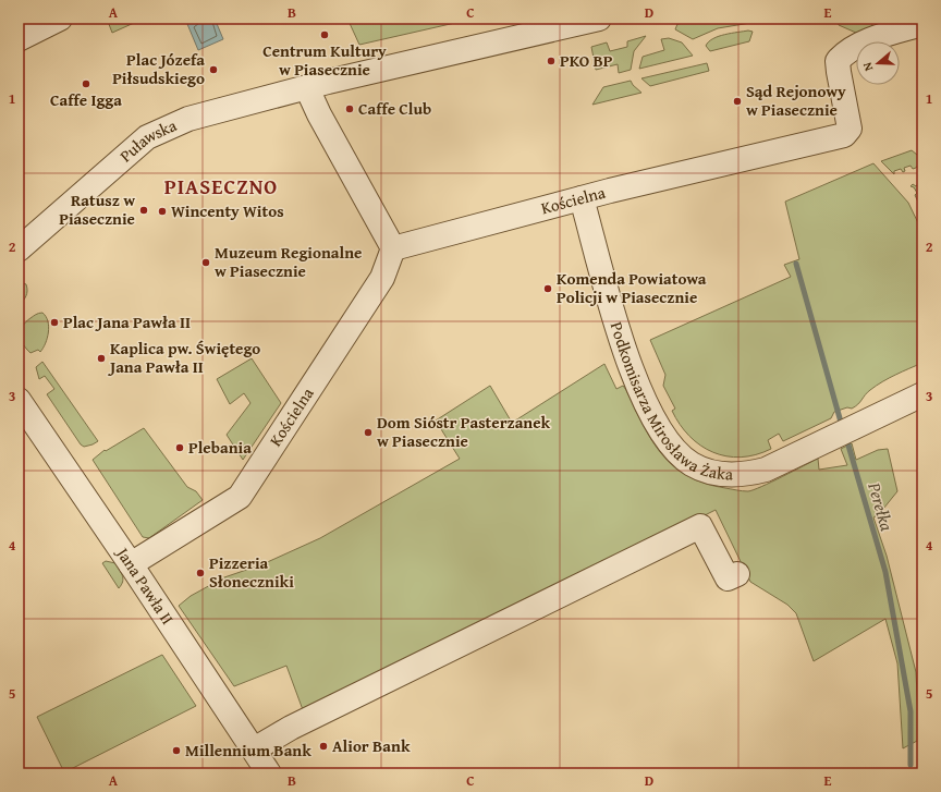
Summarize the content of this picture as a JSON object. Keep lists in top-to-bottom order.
{
  "streets": {
    "street": [
      "Puławska",
      "Kościelna",
      "Podkomisarza Mirosława Żaka",
      "Jana Pawła II"
    ]
  },
  "crossings": [
    ["Kościelna", "Podkomisarza Mirosława Żaka"],
    ["Kościelna", "Jana Pawła II"]
  ],
  "districts": ["PIASECZNO"],
  "water": ["Perełka"],
  "places": [
    "Centrum Kultury w Piasecznie",
    "PKO BP",
    "Plac Józefa Piłsudskiego",
    "Caffe Igga",
    "Sąd Rejonowy w Piasecznie",
    "Caffe Club",
    "Ratusz w Piasecznie",
    "Wincenty Witos",
    "Muzeum Regionalne w Piasecznie",
    "Komenda Powiatowa Policji w Piasecznie",
    "Plac Jana Pawła II",
    "Kaplica pw. Świętego Jana Pawła II",
    "Dom Sióstr Pasterzanek w Piasecznie",
    "Plebania",
    "Pizzeria Słoneczniki",
    "Alior Bank",
    "Millennium Bank"
  ],
  "north": "left",
  "grid": {
    "columns": [
      "A",
      "B",
      "C",
      "D",
      "E"
    ],
    "rows": [
      "1",
      "2",
      "3",
      "4",
      "5"
    ]
  }
}
